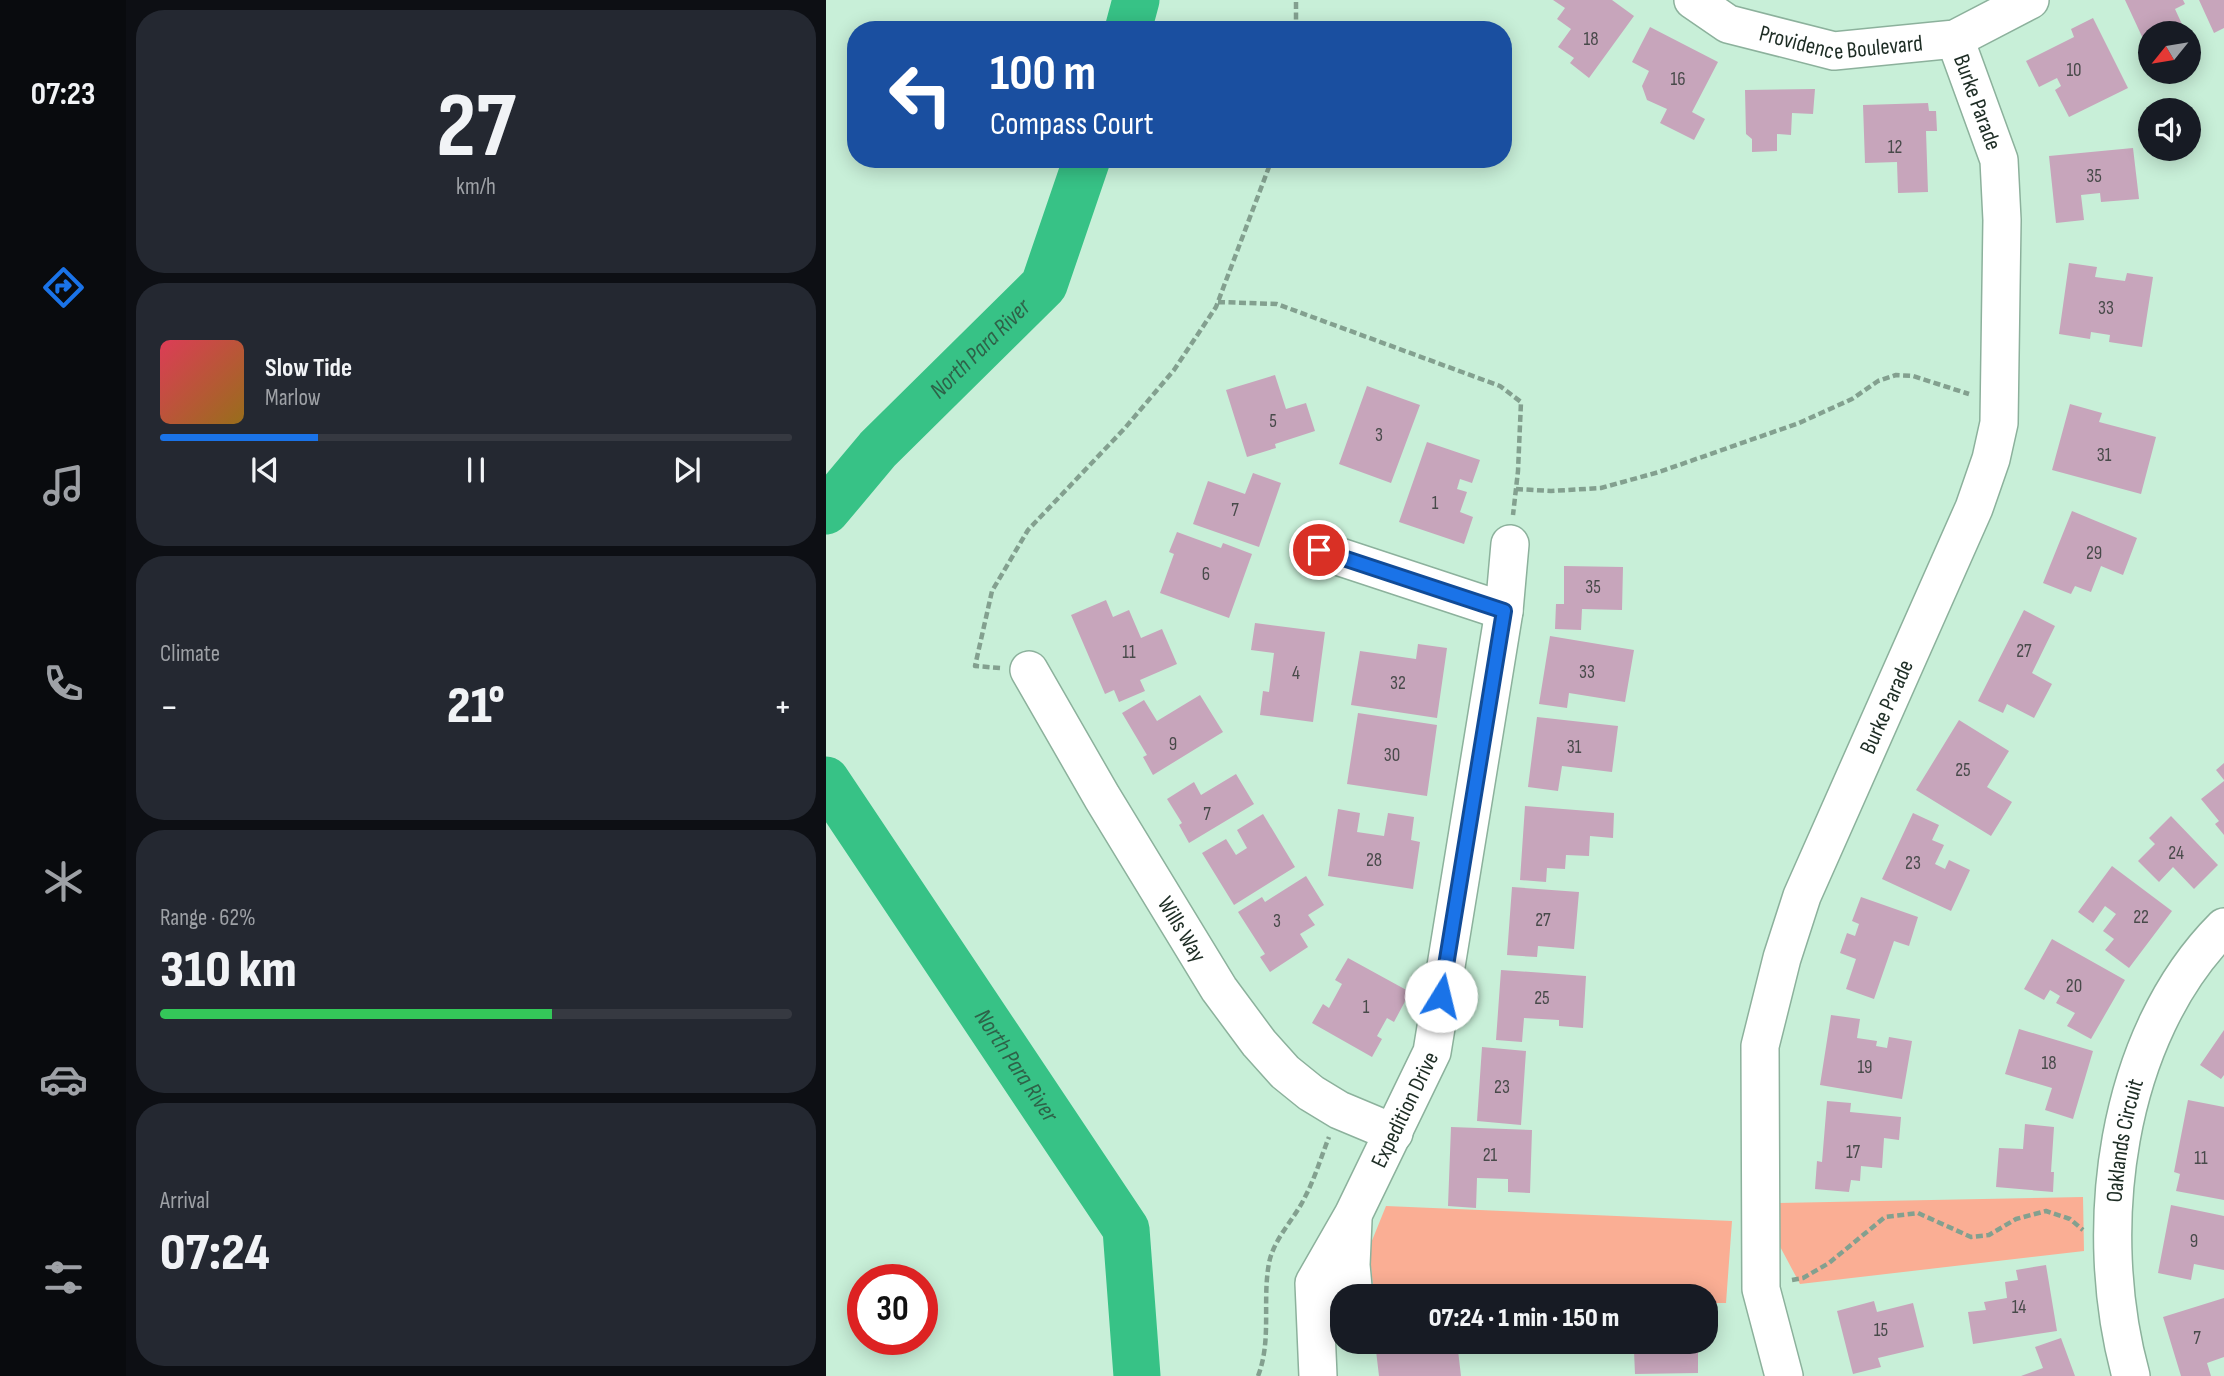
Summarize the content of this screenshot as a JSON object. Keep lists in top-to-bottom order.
{
  "streets": {
    "street": [
      "Providence Boulevard",
      "Burke Parade",
      "Wills Way",
      "Expedition Drive",
      "Oaklands Circuit"
    ]
  },
  "crossings": [
    ["Providence Boulevard", "Burke Parade"],
    ["Wills Way", "Expedition Drive"]
  ],
  "water": ["North Para River"],
  "house_numbers": [
    "18",
    "10",
    "16",
    "12",
    "35",
    "33",
    "5",
    "3",
    "31",
    "1",
    "7",
    "29",
    "6",
    "35",
    "27",
    "11",
    "33",
    "4",
    "32",
    "9",
    "31",
    "30",
    "25",
    "7",
    "24",
    "28",
    "23",
    "22",
    "27",
    "3",
    "20",
    "25",
    "1",
    "18",
    "19",
    "23",
    "17",
    "21",
    "11",
    "9",
    "14",
    "15",
    "7"
  ],
  "north": "bottom left",
  "page": {
    "tabs": "07:23",
    "tile": [
      ["27", "km/h"],
      "Climate",
      ["Range · 62%", "310 km"],
      ["Arrival", "07:24"]
    ],
    "turn": ["100 m", "Compass Court"],
    "song": ["Slow Tide", "Marlow"],
    "heat": ["−", "21°", "+"],
    "limit": "30",
    "trip": "07:24 · 1 min · 150 m"
  }
}
